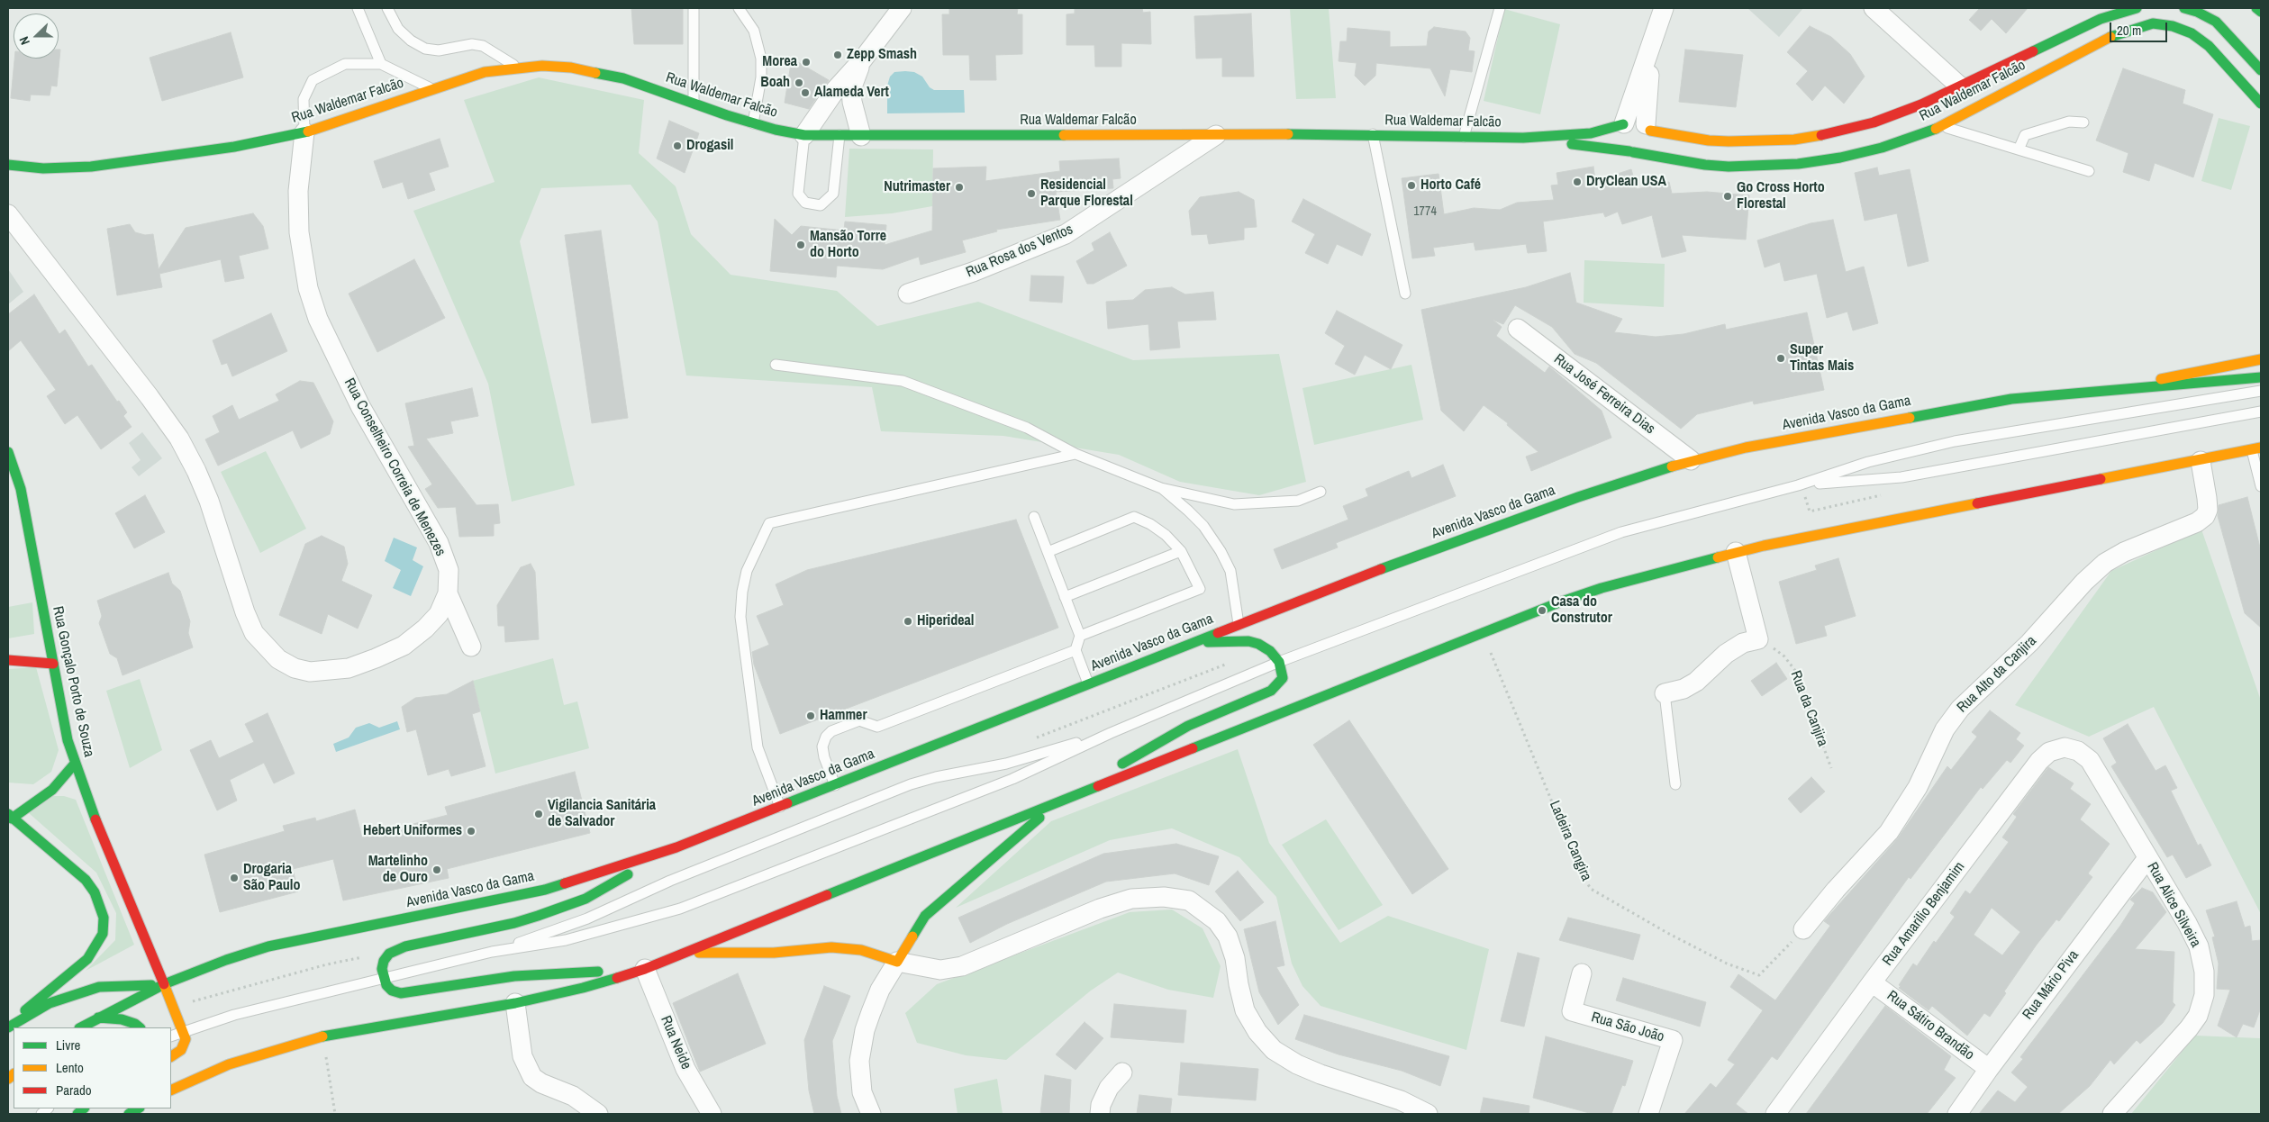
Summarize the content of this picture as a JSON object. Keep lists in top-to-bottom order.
{
  "streets": {
    "main road": ["Rua Waldemar Falcão", "Avenida Vasco da Gama", "Rua Gonçalo Porto de Souza"],
    "street": [
      "Rua Rosa dos Ventos",
      "Rua José Ferreira Dias",
      "Rua Conselheiro Correia de Menezes",
      "Rua Alto da Canjira",
      "Rua Alice Silveira",
      "Rua Amarilio Benjamim",
      "Rua Mário Piva",
      "Rua Sátiro Brandão",
      "Rua São João",
      "Rua Neide"
    ],
    "path": ["Rua da Canjira", "Ladeira Cangira"]
  },
  "crossings": [
    ["Rua Waldemar Falcão", "Rua Rosa dos Ventos"],
    ["Rua Waldemar Falcão", "Rua Conselheiro Correia de Menezes"],
    ["Rua José Ferreira Dias", "Avenida Vasco da Gama"],
    ["Avenida Vasco da Gama", "Rua Gonçalo Porto de Souza"],
    ["Rua Alto da Canjira", "Ladeira Cangira"],
    ["Rua Alice Silveira", "Rua Amarilio Benjamim"],
    ["Rua Alice Silveira", "Rua Mário Piva"],
    ["Rua Amarilio Benjamim", "Rua Sátiro Brandão"],
    ["Rua Mário Piva", "Rua Sátiro Brandão"]
  ],
  "places": [
    "Zepp Smash",
    "Morea",
    "Boah",
    "Alameda Vert",
    "Drogasil",
    "DryClean USA",
    "Horto Café",
    "Nutrimaster",
    "Residencial Parque Florestal",
    "Go Cross Horto Florestal",
    "Mansão Torre do Horto",
    "Super Tintas Mais",
    "Casa do Construtor",
    "Hiperideal",
    "Hammer",
    "Vigilancia Sanitária de Salvador",
    "Hebert Uniformes",
    "Martelinho de Ouro",
    "Drogaria São Paulo"
  ],
  "house_numbers": ["1774"],
  "legend": ["Livre", "Lento", "Parado"],
  "scale_bar": "20 m",
  "north": "left"
}
